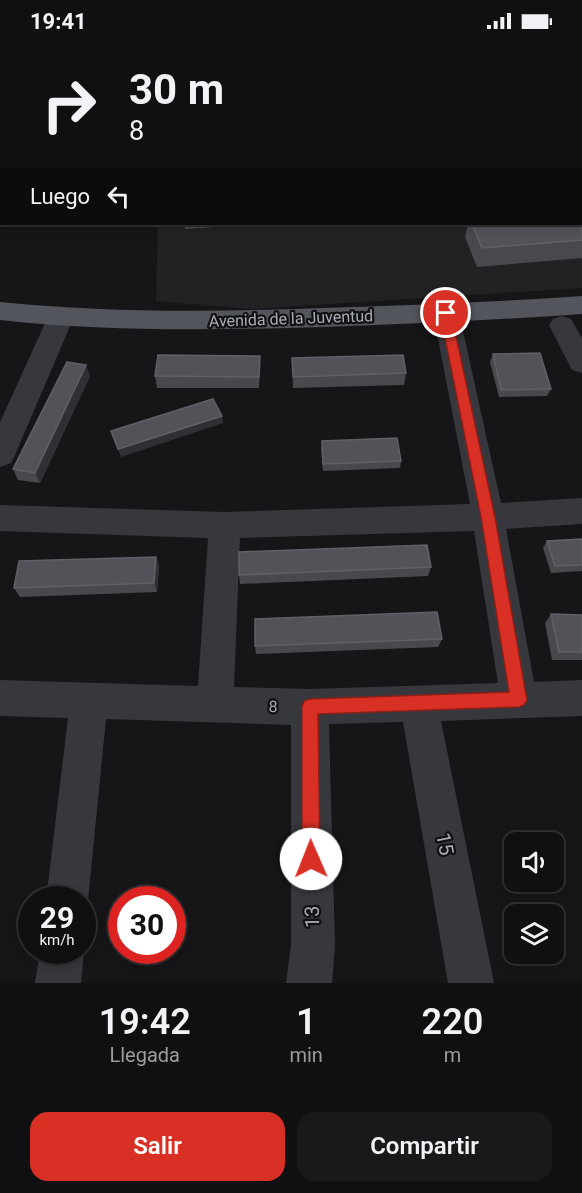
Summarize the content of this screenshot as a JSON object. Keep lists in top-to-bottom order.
{
  "streets": {
    "main road": ["Avenida de la Juventud"],
    "street": ["8", "15", "13"]
  },
  "crossings": [
    ["8", "15"],
    ["8", "13"]
  ],
  "page": {
    "status": "19:41",
    "turn": ["30 m", "8"],
    "then": "Luego",
    "speed": "29 km/h",
    "limit": "30",
    "eta": [
      "19:42",
      "Llegada",
      "1",
      "min",
      "220",
      "m"
    ],
    "buttons": ["Salir", "Compartir"]
  }
}
